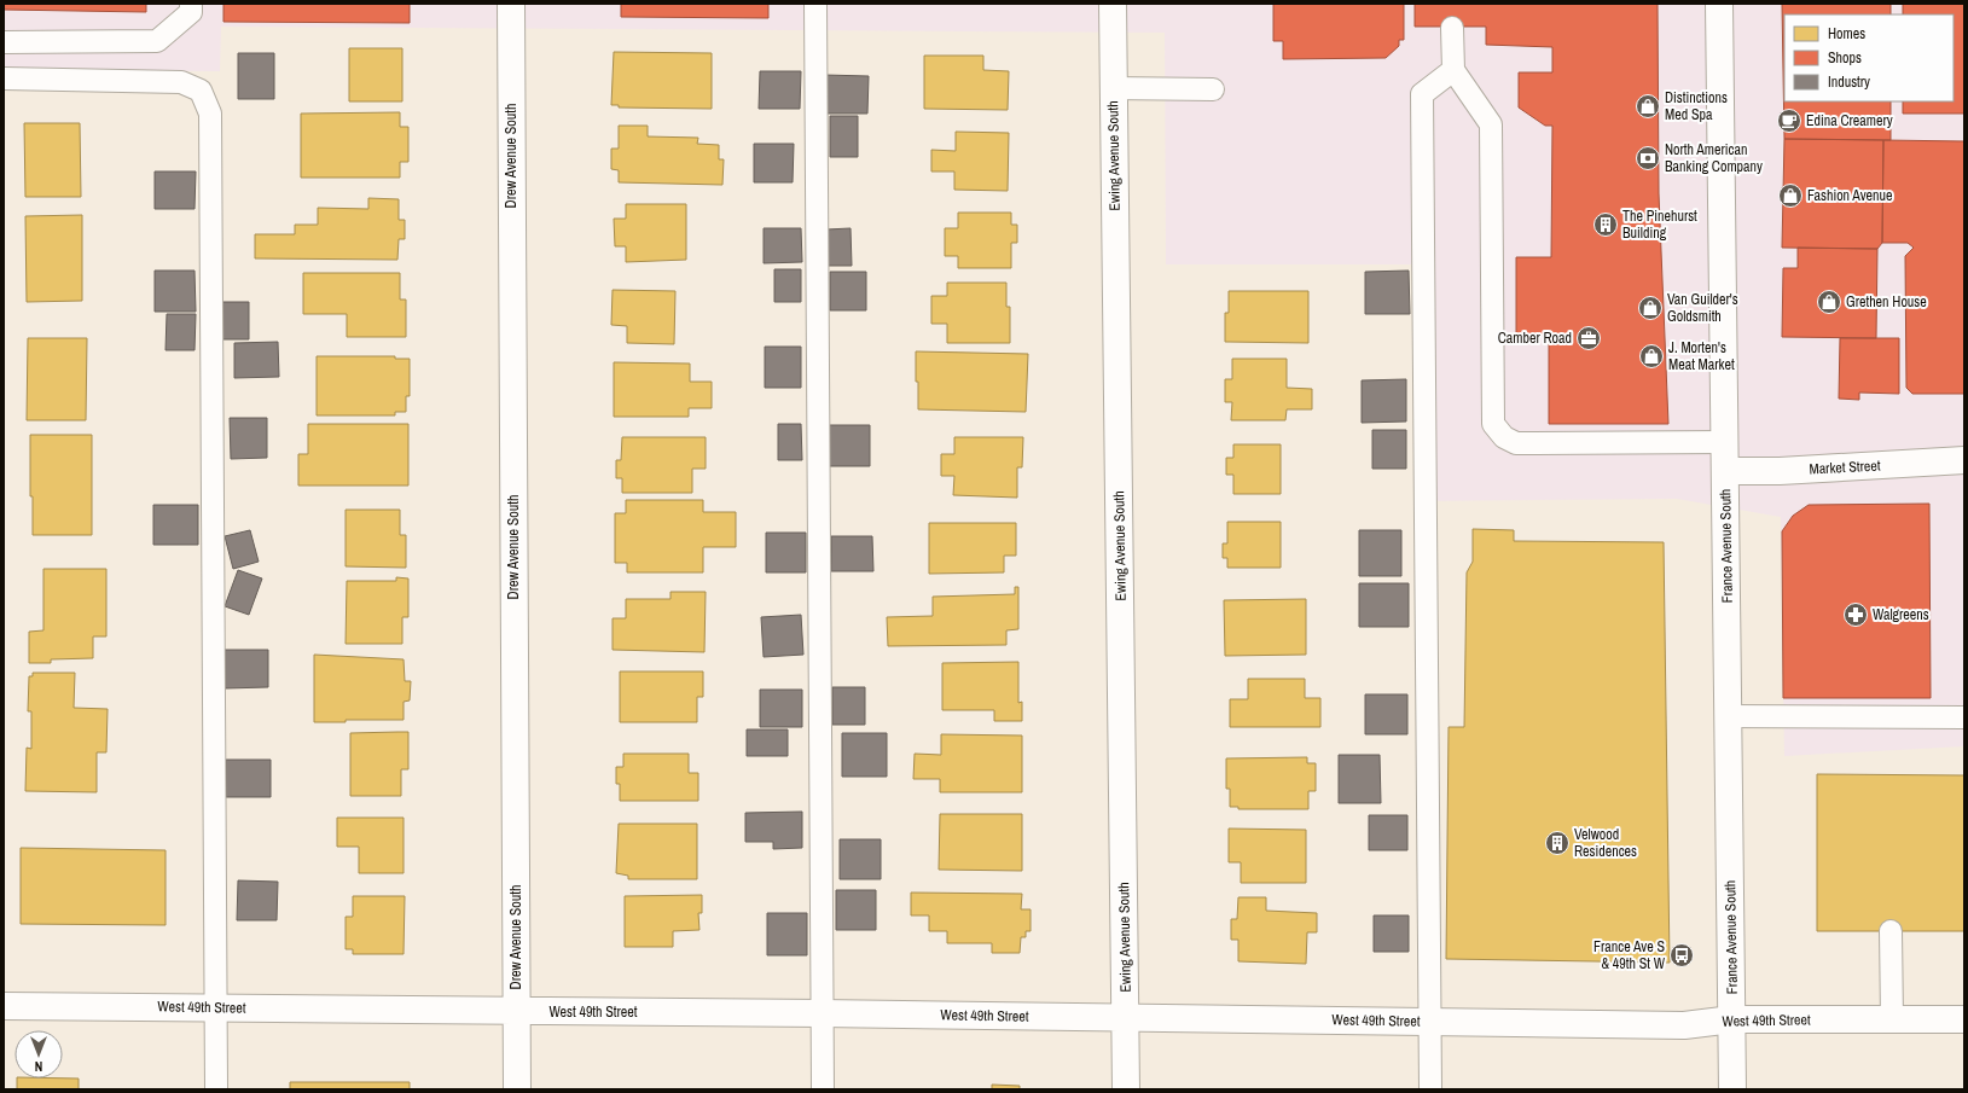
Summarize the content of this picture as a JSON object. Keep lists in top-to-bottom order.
{
  "streets": {
    "street": [
      "Drew Avenue South",
      "Ewing Avenue South",
      "Market Street",
      "France Avenue South",
      "West 49th Street"
    ]
  },
  "crossings": [
    ["Drew Avenue South", "West 49th Street"],
    ["Ewing Avenue South", "West 49th Street"],
    ["Market Street", "France Avenue South"],
    ["France Avenue South", "West 49th Street"]
  ],
  "places": {
    "shop": [
      "Distinctions Med Spa",
      "Fashion Avenue",
      "Grethen House",
      "Van Guilder's Goldsmith",
      "J. Morten's Meat Market"
    ],
    "cafe": ["Edina Creamery"],
    "bank": ["North American Banking Company"],
    "building": ["The Pinehurst Building", "Velwood Residences"],
    "office": ["Camber Road"],
    "pharmacy": ["Walgreens"],
    "bus stop": ["France Ave S & 49th St W"]
  },
  "legend": ["Homes", "Shops", "Industry"],
  "north": "bottom"
}
